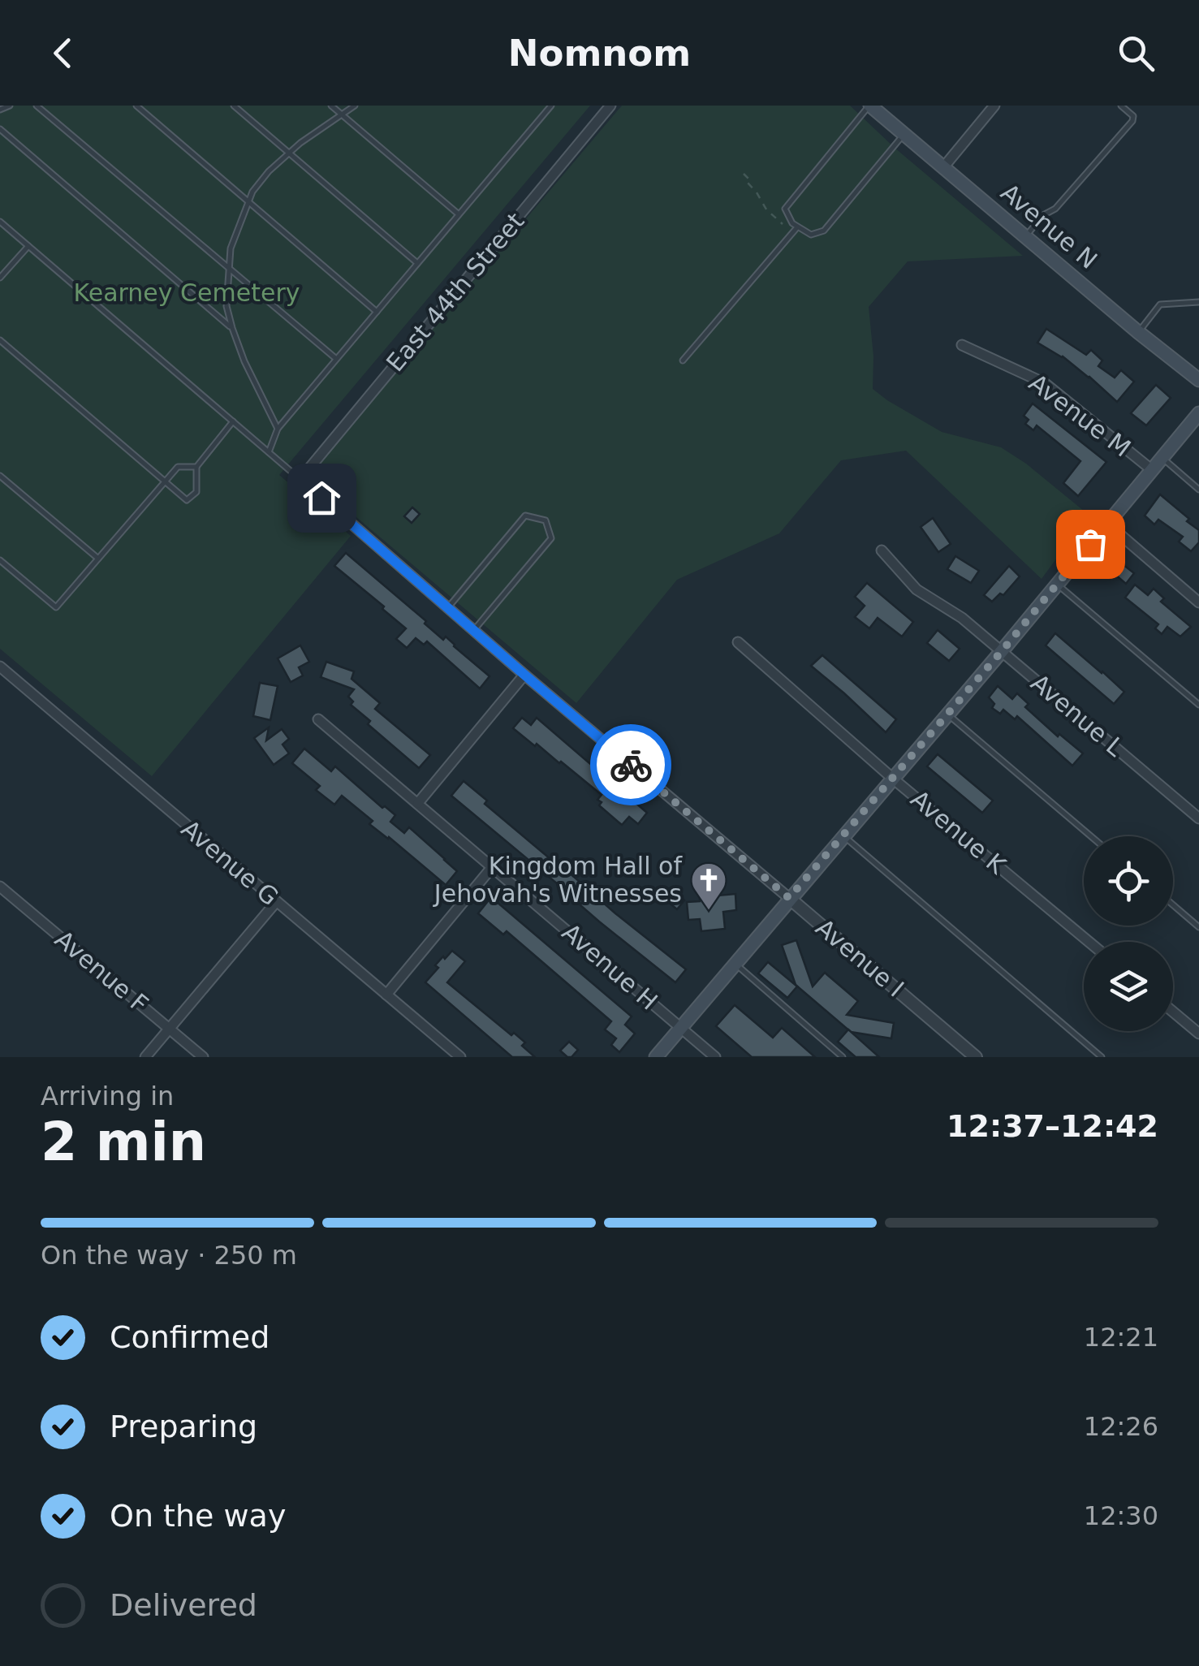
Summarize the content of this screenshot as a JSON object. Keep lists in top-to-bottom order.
{
  "streets": {
    "main road": ["Avenue N"],
    "street": [
      "East 44th Street",
      "Avenue M",
      "Avenue L",
      "Avenue K",
      "Avenue G",
      "Avenue I",
      "Avenue H",
      "Avenue F"
    ]
  },
  "crossings": [
    ["East 44th Street", "Avenue I"]
  ],
  "parks": ["Kearney Cemetery"],
  "places": {
    "church": ["Kingdom Hall of Jehovah's Witnesses"]
  },
  "page": {
    "header": "Nomnom",
    "heading": ["2 min", "Arriving in", "12:37–12:42"],
    "bar": "On the way · 250 m",
    "list": [
      ["Confirmed", "12:21"],
      ["Preparing", "12:26"],
      ["On the way", "12:30"],
      "Delivered"
    ]
  }
}
